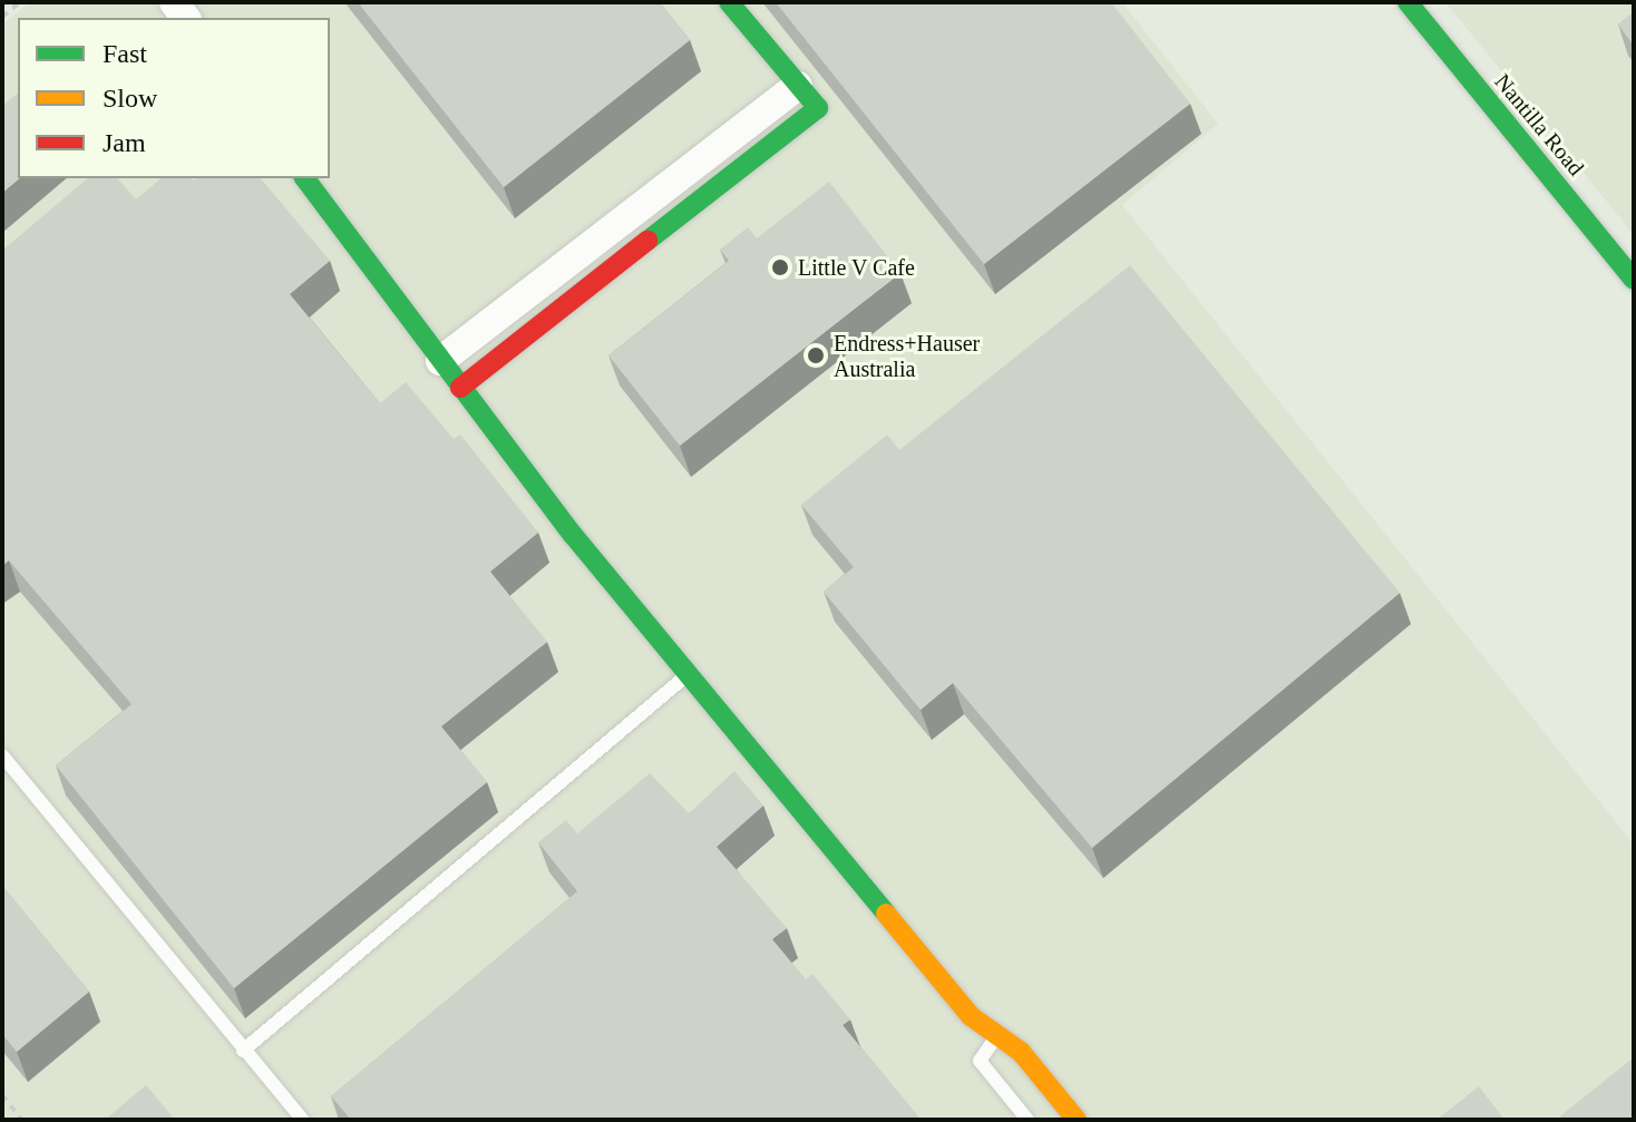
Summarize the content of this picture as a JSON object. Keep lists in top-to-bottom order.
{
  "streets": {
    "street": ["Nantilla Road"]
  },
  "places": ["Little V Cafe", "Endress+Hauser Australia"],
  "legend": ["Fast", "Slow", "Jam"]
}
